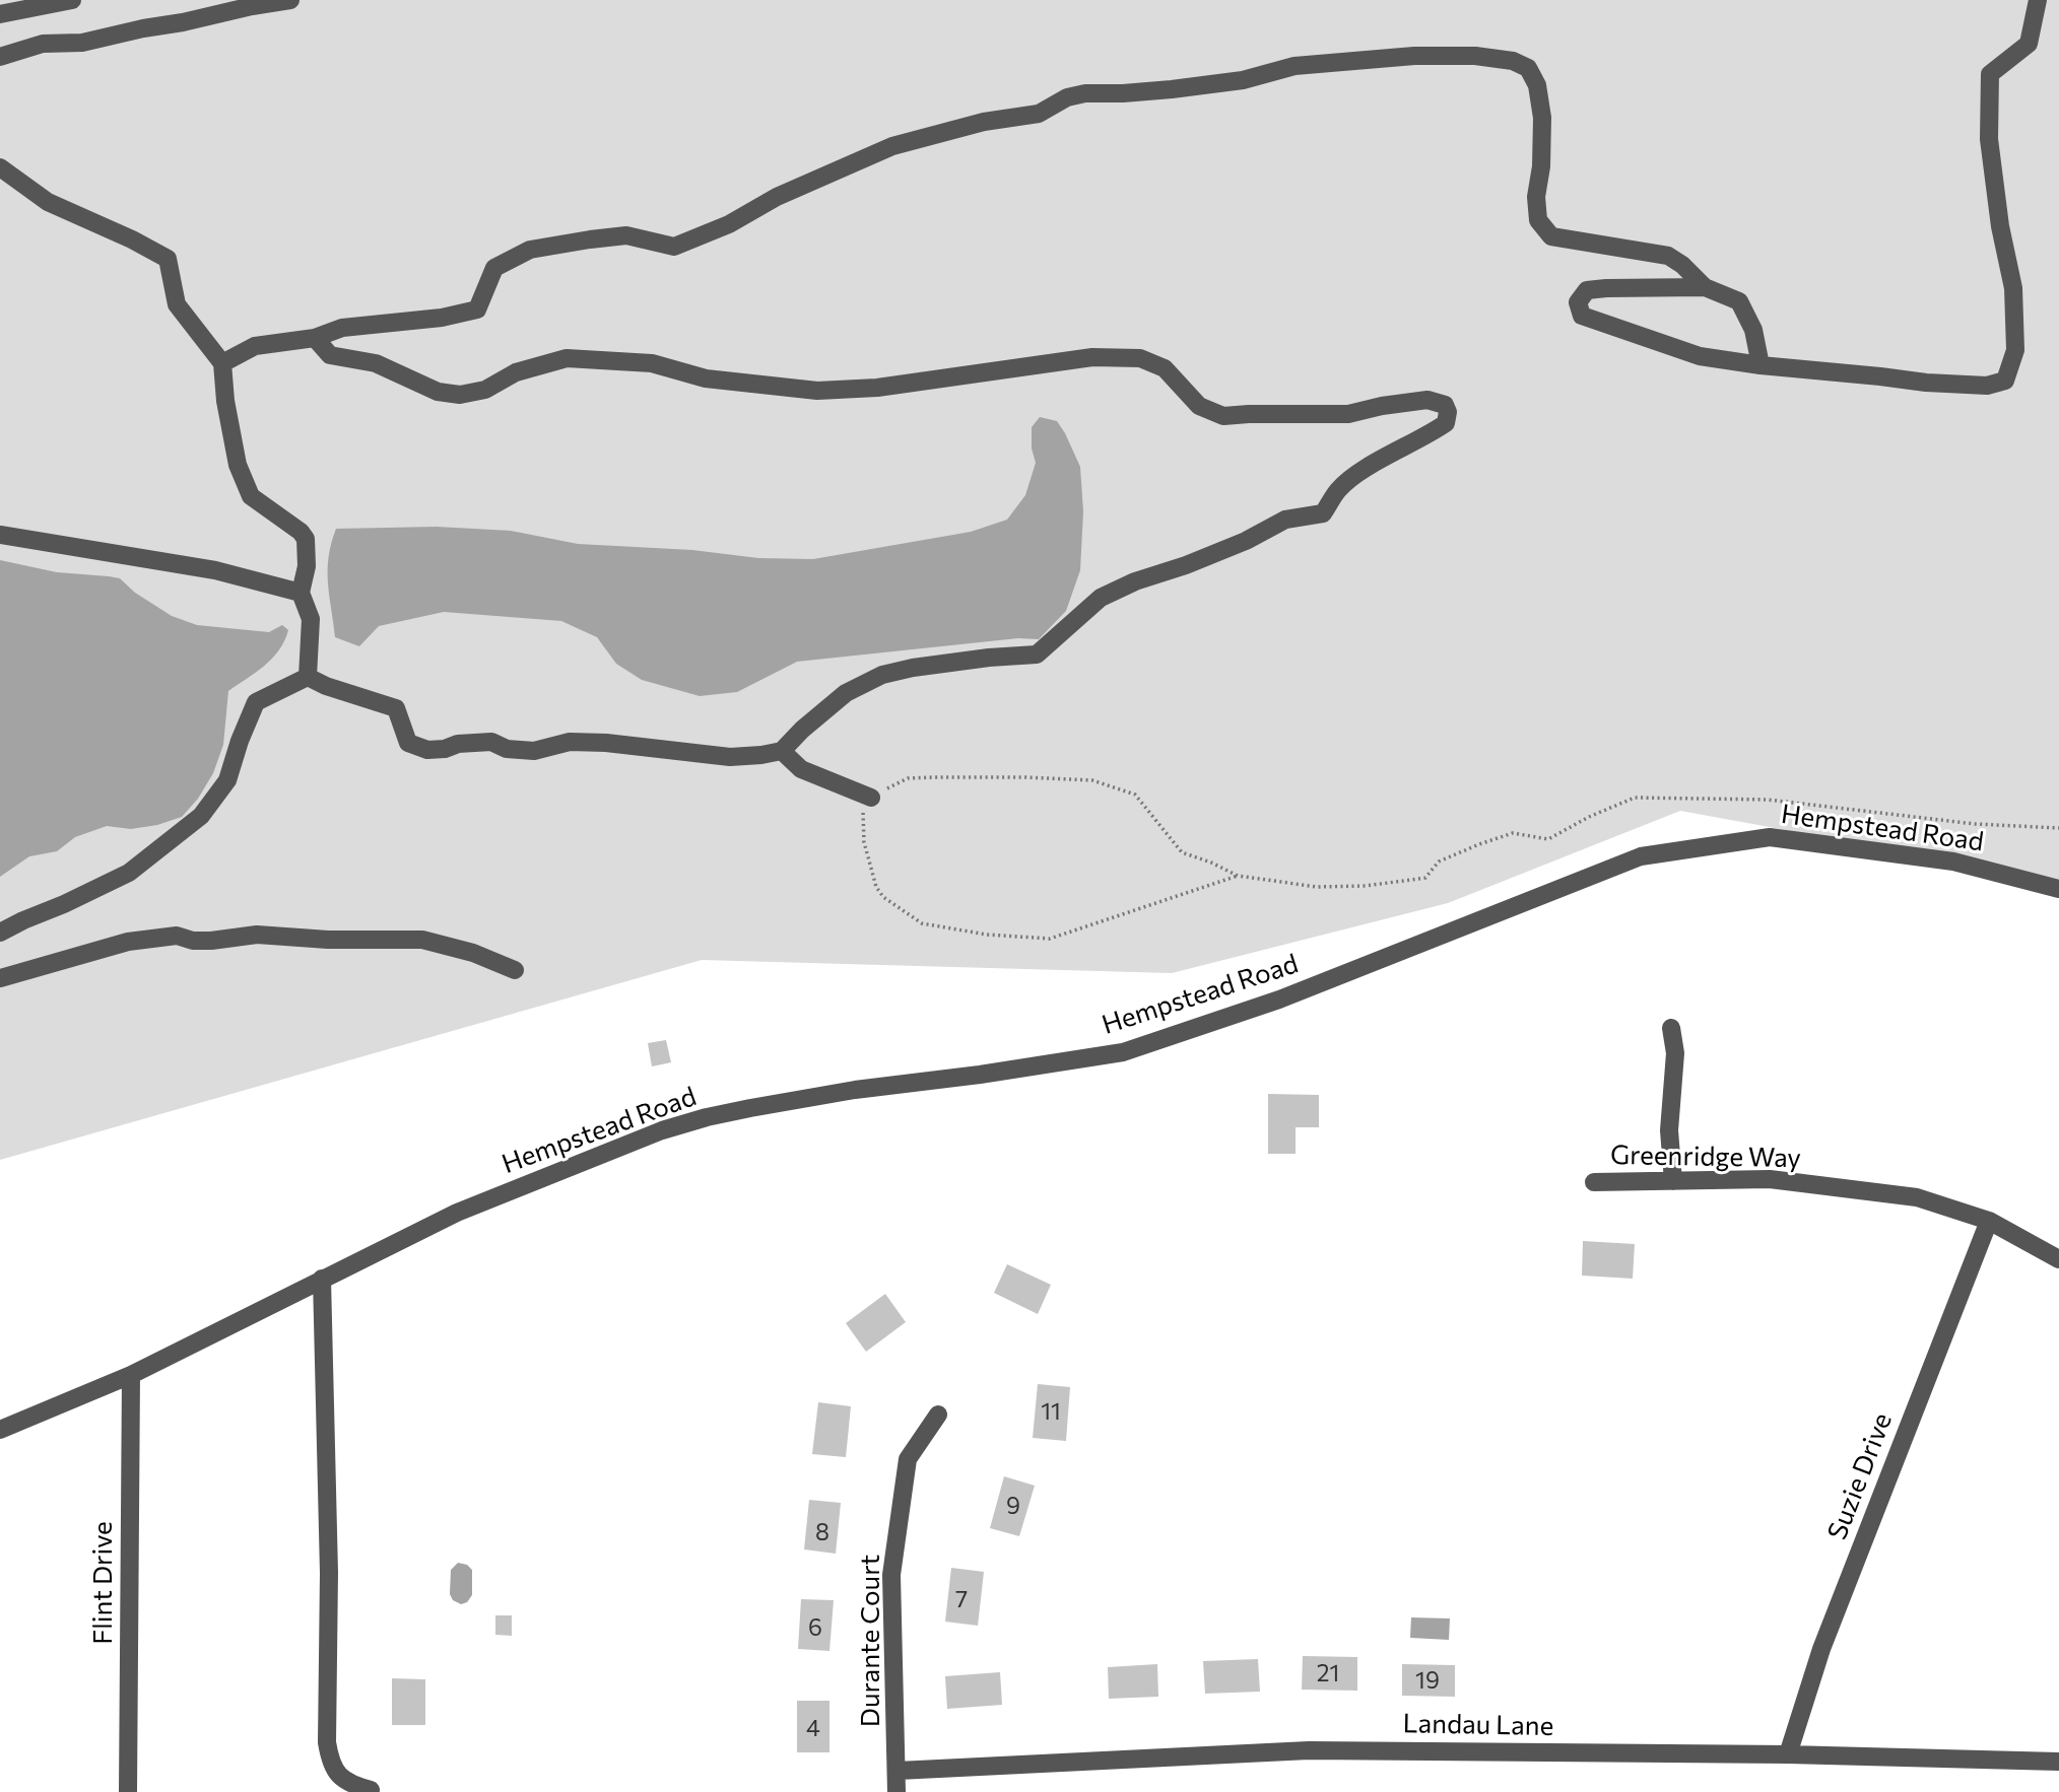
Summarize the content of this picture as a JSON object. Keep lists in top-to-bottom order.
{
  "streets": {
    "street": [
      "Hempstead Road",
      "Greenridge Way",
      "Suzie Drive",
      "Flint Drive",
      "Durante Court",
      "Landau Lane"
    ]
  },
  "crossings": [
    ["Hempstead Road", "Flint Drive"],
    ["Greenridge Way", "Suzie Drive"],
    ["Suzie Drive", "Landau Lane"],
    ["Durante Court", "Landau Lane"]
  ],
  "house_numbers": [
    "11",
    "9",
    "8",
    "7",
    "6",
    "21",
    "19",
    "4"
  ]
}
